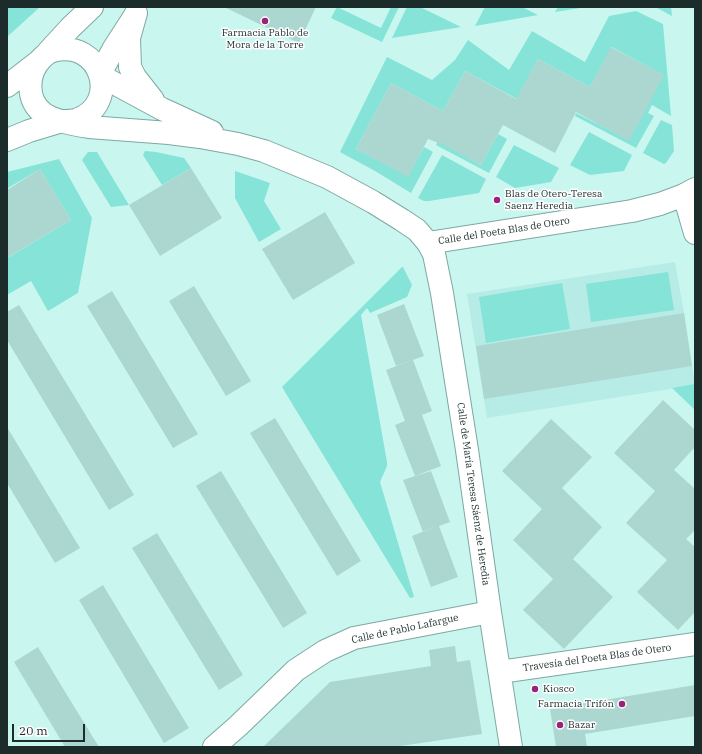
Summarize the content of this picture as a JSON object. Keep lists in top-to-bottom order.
{
  "streets": {
    "street": [
      "Calle del Poeta Blas de Otero",
      "Calle de María Teresa Sáenz de Heredia",
      "Calle de Pablo Lafargue",
      "Travesía del Poeta Blas de Otero"
    ]
  },
  "crossings": [
    ["Calle del Poeta Blas de Otero", "Calle de María Teresa Sáenz de Heredia"],
    ["Calle de María Teresa Sáenz de Heredia", "Calle de Pablo Lafargue"],
    ["Calle de María Teresa Sáenz de Heredia", "Travesía del Poeta Blas de Otero"]
  ],
  "places": [
    "Farmacia Pablo de Mora de la Torre",
    "Blas de Otero-Teresa Saenz Heredia",
    "Kiosco",
    "Farmacia Trifón",
    "Bazar"
  ],
  "scale_bar": "20 m"
}
